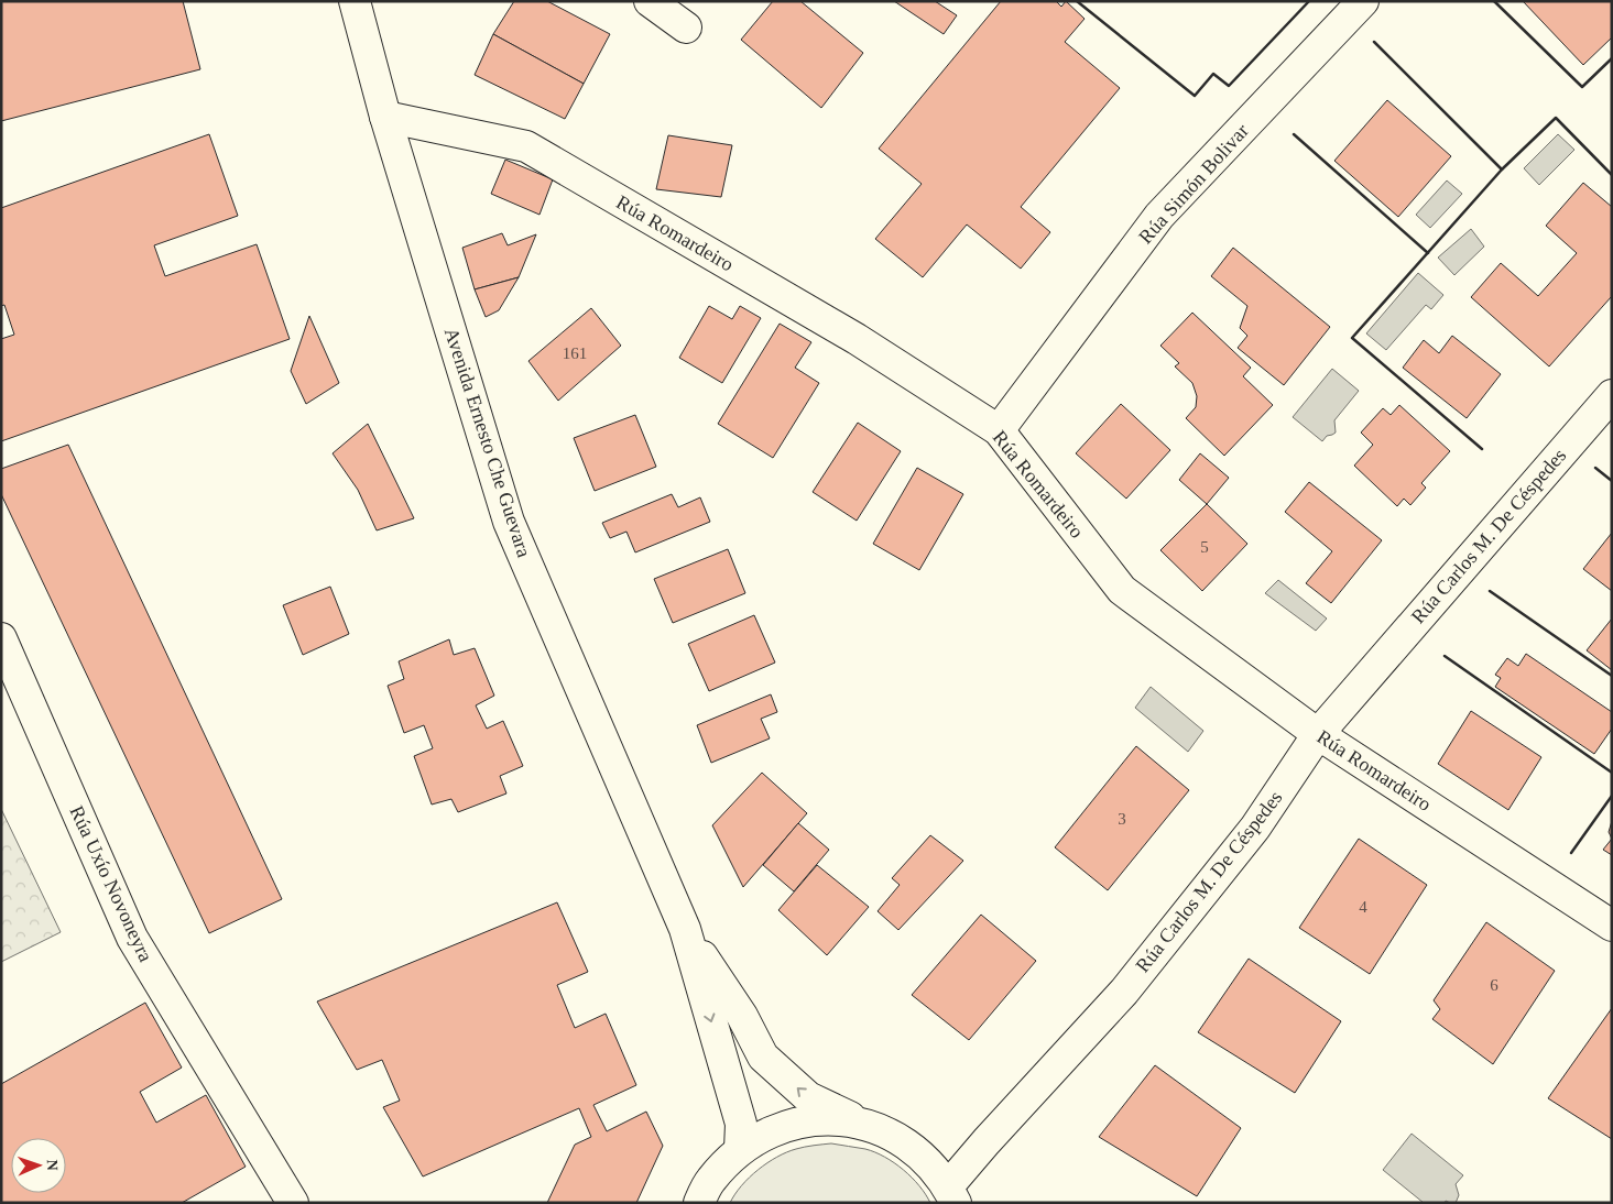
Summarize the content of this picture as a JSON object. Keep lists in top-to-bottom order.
{
  "streets": {
    "street": [
      "Rúa Simón Bolivar",
      "Rúa Romardeiro",
      "Avenida Ernesto Che Guevara",
      "Rúa Carlos M. De Céspedes",
      "Rúa Uxío Novoneyra"
    ]
  },
  "crossings": [
    ["Rúa Simón Bolivar", "Rúa Romardeiro"],
    ["Rúa Romardeiro", "Avenida Ernesto Che Guevara"],
    ["Rúa Romardeiro", "Rúa Carlos M. De Céspedes"]
  ],
  "house_numbers": [
    "161",
    "5",
    "3",
    "4",
    "6"
  ],
  "north": "right"
}
